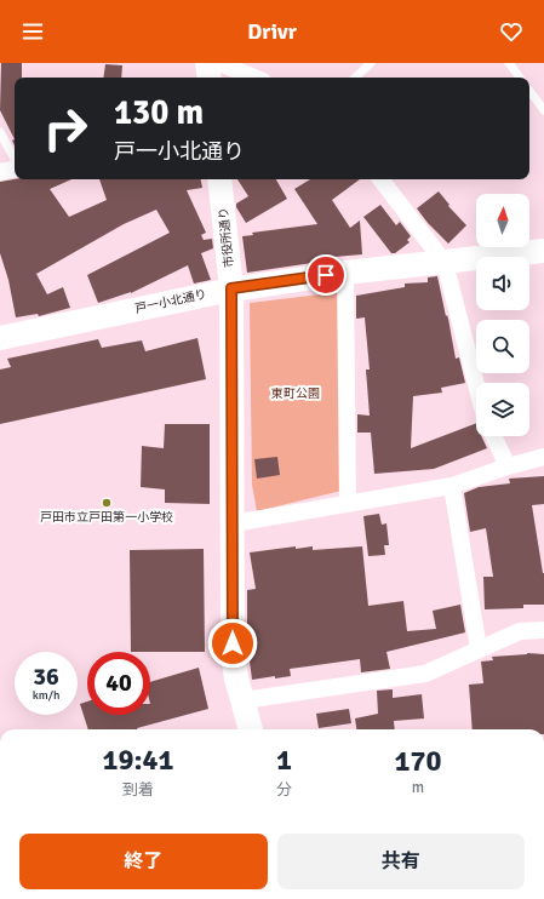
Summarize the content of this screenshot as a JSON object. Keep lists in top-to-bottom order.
{
  "streets": {
    "street": ["市役所通り", "戸一小北通り"]
  },
  "crossings": [
    ["市役所通り", "戸一小北通り"]
  ],
  "parks": ["東町公園"],
  "places": ["戸田市立戸田第一小学校"],
  "north": "top",
  "page": {
    "header": "Drivr",
    "turn": ["130 m", "戸一小北通り"],
    "speed": "36 km/h",
    "limit": "40",
    "eta": [
      "19:41",
      "到着",
      "1",
      "分",
      "170",
      "m"
    ],
    "buttons": ["終了", "共有"]
  }
}
